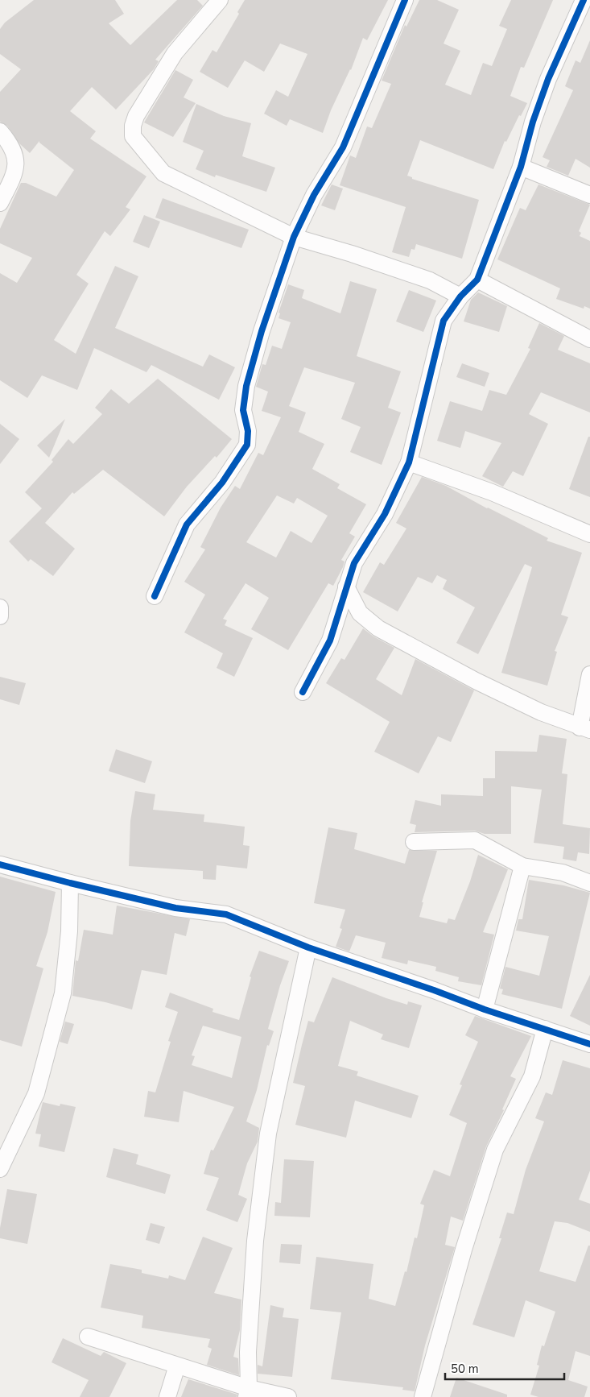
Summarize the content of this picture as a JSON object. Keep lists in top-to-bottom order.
{
  "scale_bar": "50 m"
}
